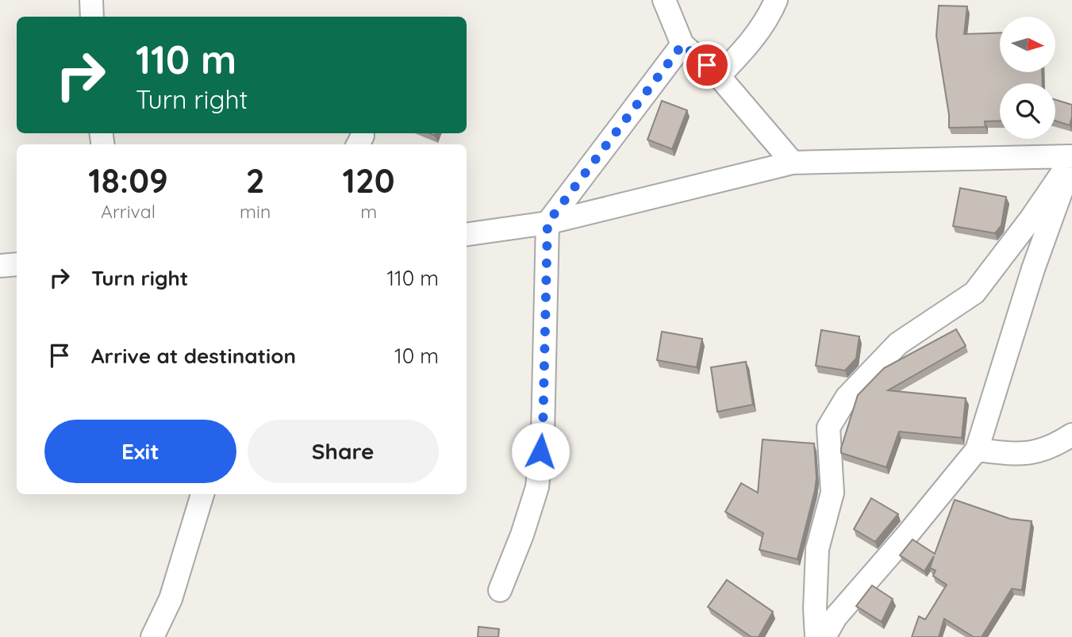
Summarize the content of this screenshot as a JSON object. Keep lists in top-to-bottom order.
{
  "north": "right",
  "page": {
    "turn": ["110 m", "Turn right"],
    "eta": [
      "18:09",
      "Arrival",
      "2",
      "min",
      "120",
      "m"
    ],
    "list": [
      {
        "name": "Turn right",
        "value": "110 m"
      },
      {
        "name": "Arrive at destination",
        "value": "10 m"
      }
    ],
    "buttons": ["Exit", "Share"]
  }
}
